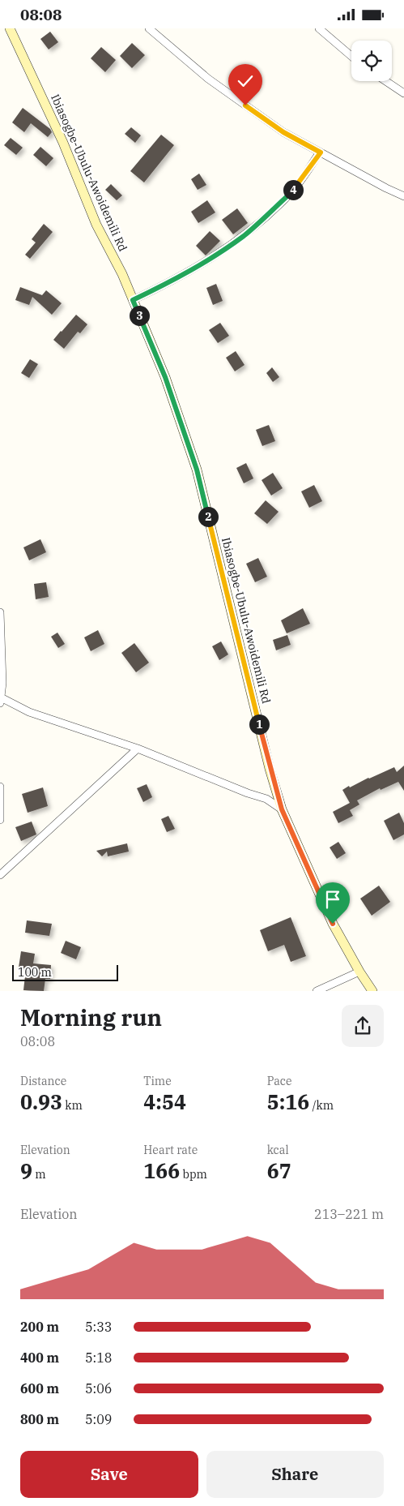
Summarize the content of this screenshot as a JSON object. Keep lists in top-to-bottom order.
{
  "streets": {
    "street": ["Ibiasogbe-Ubulu-Awoidemili Rd"]
  },
  "scale_bar": "100 m",
  "page": {
    "status": "08:08",
    "pins": [
      "4",
      "3",
      "2",
      "1"
    ],
    "scale": "100 m",
    "heading": ["Morning run", "08:08"],
    "stats": [
      ["Distance", "0.93 km"],
      ["Time", "4:54"],
      ["Pace", "5:16 /km"],
      ["Elevation", "9 m"],
      ["Heart rate", "166 bpm"],
      ["kcal", "67"]
    ],
    "chart": ["Elevation", "213–221 m"],
    "list": [
      {
        "name": "200 m",
        "note": "5:33"
      },
      {
        "name": "400 m",
        "note": "5:18"
      },
      {
        "name": "600 m",
        "note": "5:06"
      },
      {
        "name": "800 m",
        "note": "5:09"
      }
    ],
    "buttons": ["Save", "Share"]
  }
}
